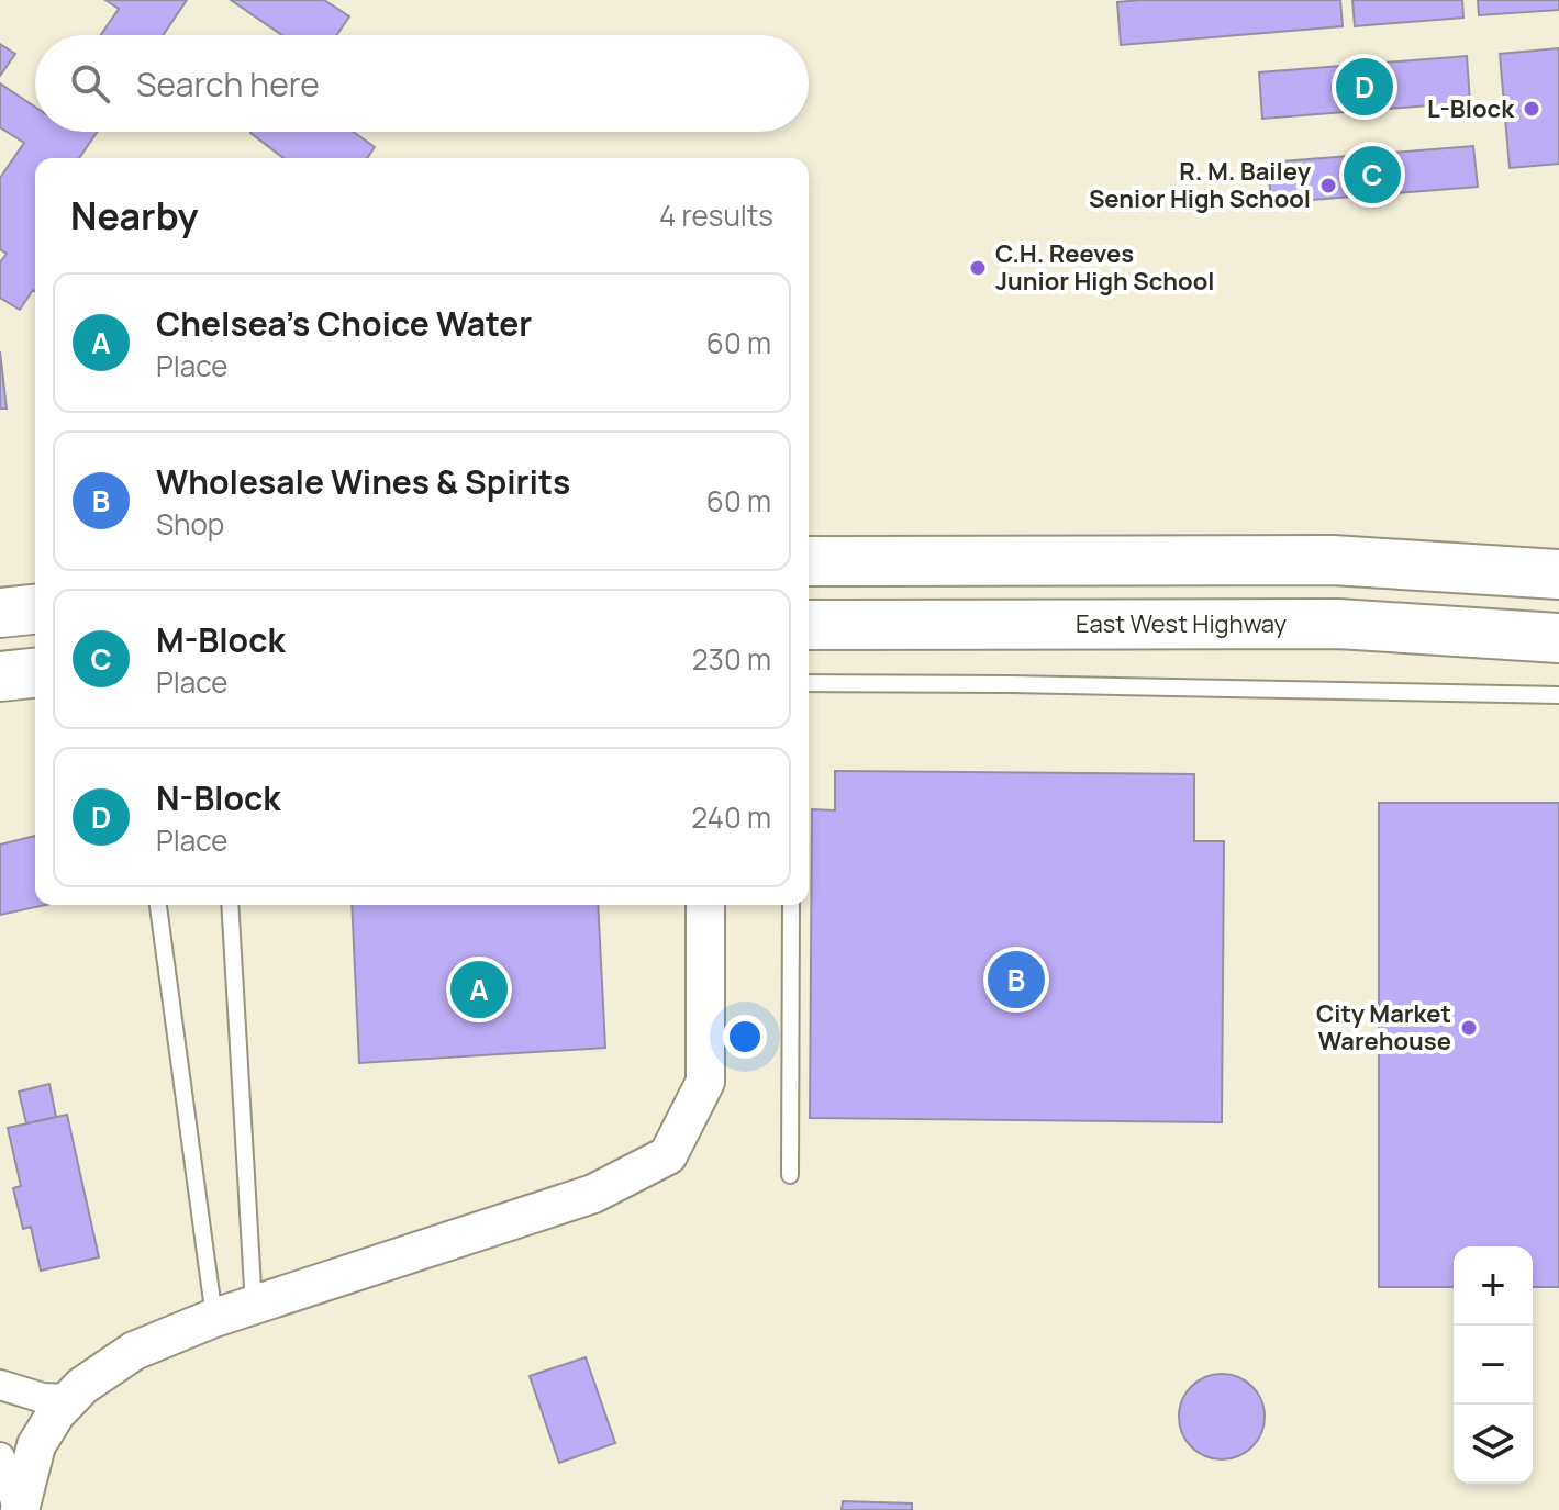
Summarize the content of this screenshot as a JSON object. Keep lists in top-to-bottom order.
{
  "streets": {
    "highway": ["East West Highway"]
  },
  "places": [
    "L-Block",
    "R. M. Bailey Senior High School",
    "C.H. Reeves Junior High School",
    "City Market Warehouse"
  ],
  "page": {
    "search": "Search here",
    "pins": [
      "D",
      "C",
      "B",
      "A"
    ],
    "heading": ["Nearby", "4 results"],
    "list": [
      {
        "mark": "A",
        "name": "Chelsea's Choice Water",
        "note": "Place",
        "value": "60 m"
      },
      {
        "mark": "B",
        "name": "Wholesale Wines & Spirits",
        "note": "Shop",
        "value": "60 m"
      },
      {
        "mark": "C",
        "name": "M-Block",
        "note": "Place",
        "value": "230 m"
      },
      {
        "mark": "D",
        "name": "N-Block",
        "note": "Place",
        "value": "240 m"
      }
    ],
    "map_buttons": ["+", "−"]
  }
}
